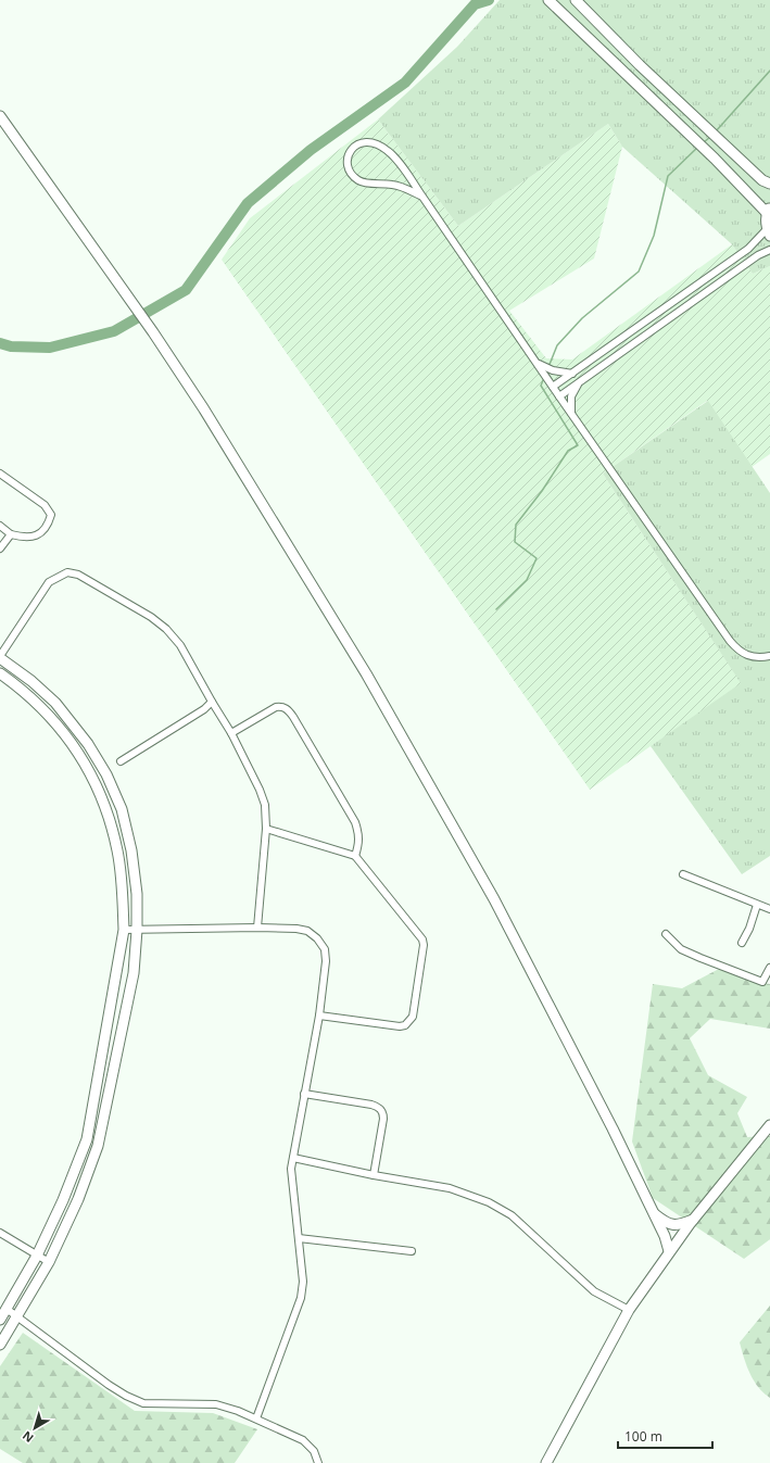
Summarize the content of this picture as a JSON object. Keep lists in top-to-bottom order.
{
  "scale_bar": "100 m",
  "north": "bottom left"
}
